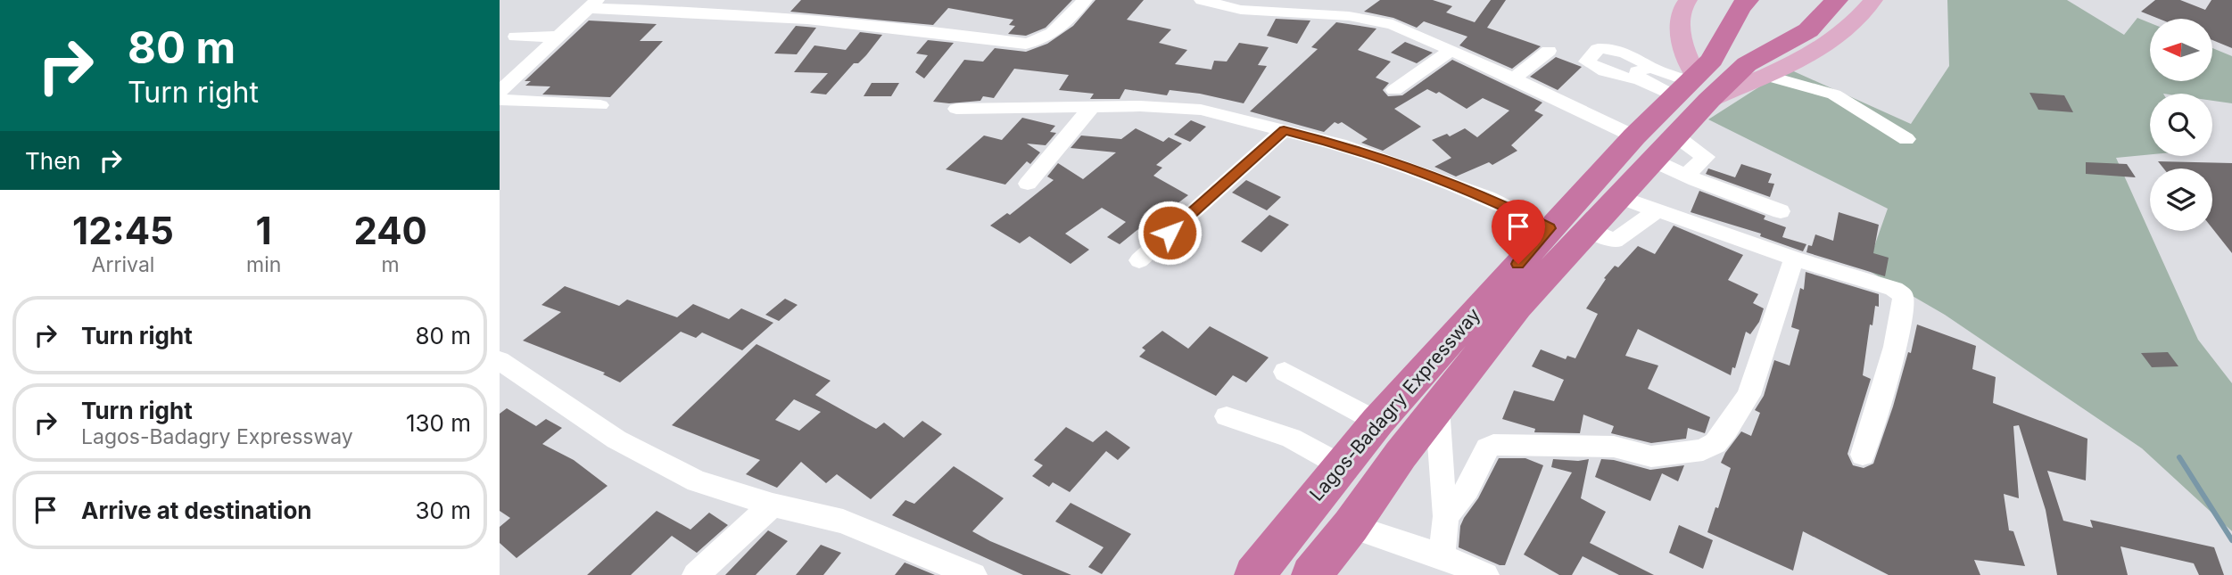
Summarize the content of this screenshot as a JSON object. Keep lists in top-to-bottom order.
{
  "streets": {
    "highway": ["Lagos-Badagry Expressway"]
  },
  "north": "left",
  "page": {
    "turn": ["80 m", "Turn right"],
    "then": "Then",
    "eta": [
      "12:45",
      "Arrival",
      "1",
      "min",
      "240",
      "m"
    ],
    "list": [
      {
        "name": "Turn right",
        "value": "80 m"
      },
      {
        "name": "Turn right",
        "note": "Lagos-Badagry Expressway",
        "value": "130 m"
      },
      {
        "name": "Arrive at destination",
        "value": "30 m"
      }
    ]
  }
}
